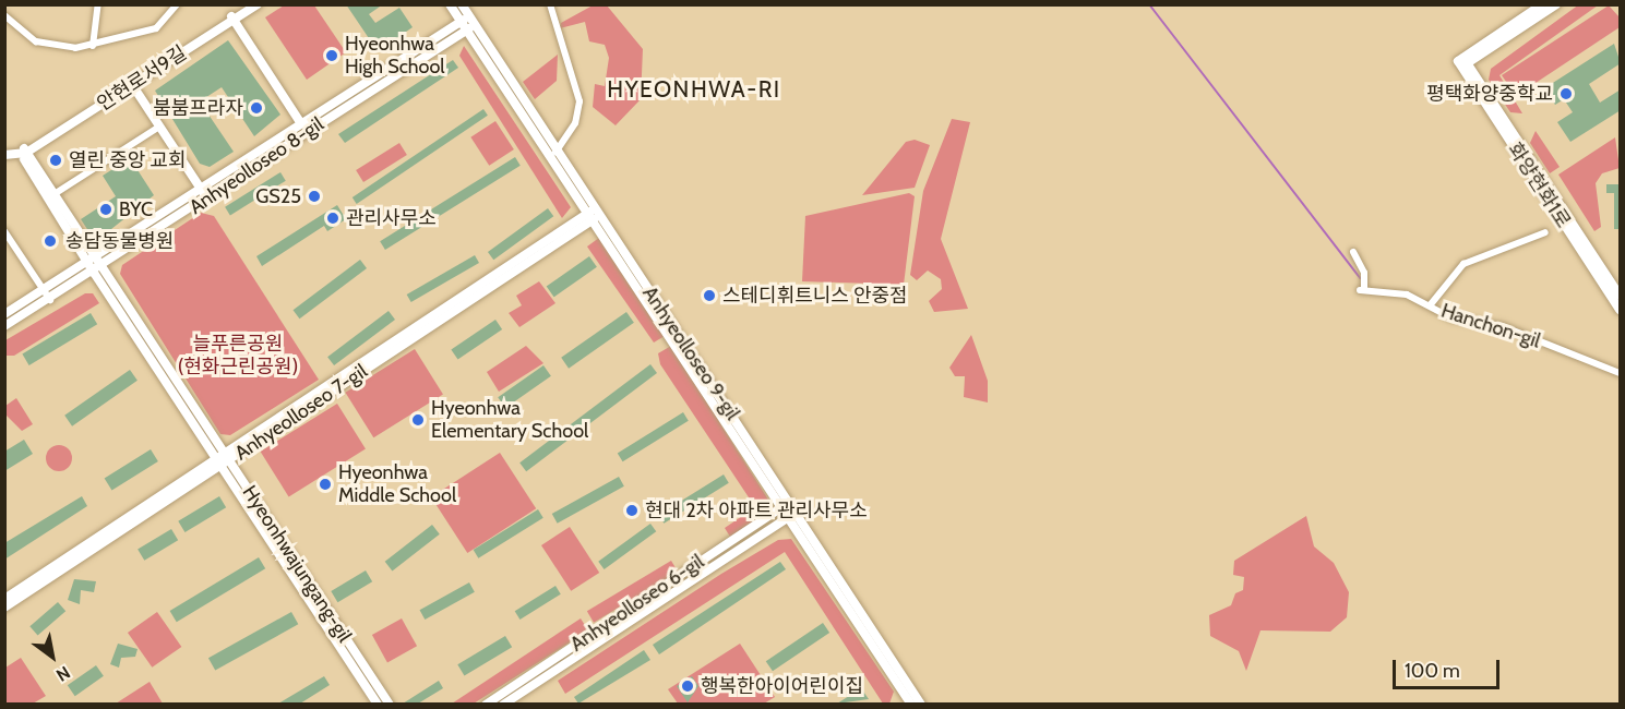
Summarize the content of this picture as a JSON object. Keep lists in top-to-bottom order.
{
  "streets": {
    "street": [
      "안현로서9길",
      "Anhyeolloseo 8-gil",
      "화양현화1로",
      "Hanchon-gil",
      "Anhyeolloseo 9-gil",
      "Anhyeolloseo 7-gil",
      "Hyeonhwajungang-gil",
      "Anhyeolloseo 6-gil"
    ]
  },
  "crossings": [
    ["안현로서9길", "Anhyeolloseo 8-gil"],
    ["안현로서9길", "Hyeonhwajungang-gil"],
    ["Anhyeolloseo 8-gil", "Hyeonhwajungang-gil"],
    ["Anhyeolloseo 9-gil", "Anhyeolloseo 7-gil"],
    ["Anhyeolloseo 9-gil", "Anhyeolloseo 6-gil"],
    ["Anhyeolloseo 7-gil", "Hyeonhwajungang-gil"]
  ],
  "districts": ["HYEONHWA-RI"],
  "parks": ["늘푸른공원 (현화근린공원)"],
  "places": [
    "Hyeonhwa High School",
    "평택화양중학교",
    "붐붐프라자",
    "열린 중앙 교회",
    "GS25",
    "BYC",
    "관리사무소",
    "송담동물병원",
    "스테디휘트니스 안중점",
    "Hyeonhwa Elementary School",
    "Hyeonhwa Middle School",
    "현대 2차 아파트 관리사무소",
    "행복한아이어린이집"
  ],
  "scale_bar": "100 m",
  "north": "bottom right"
}
